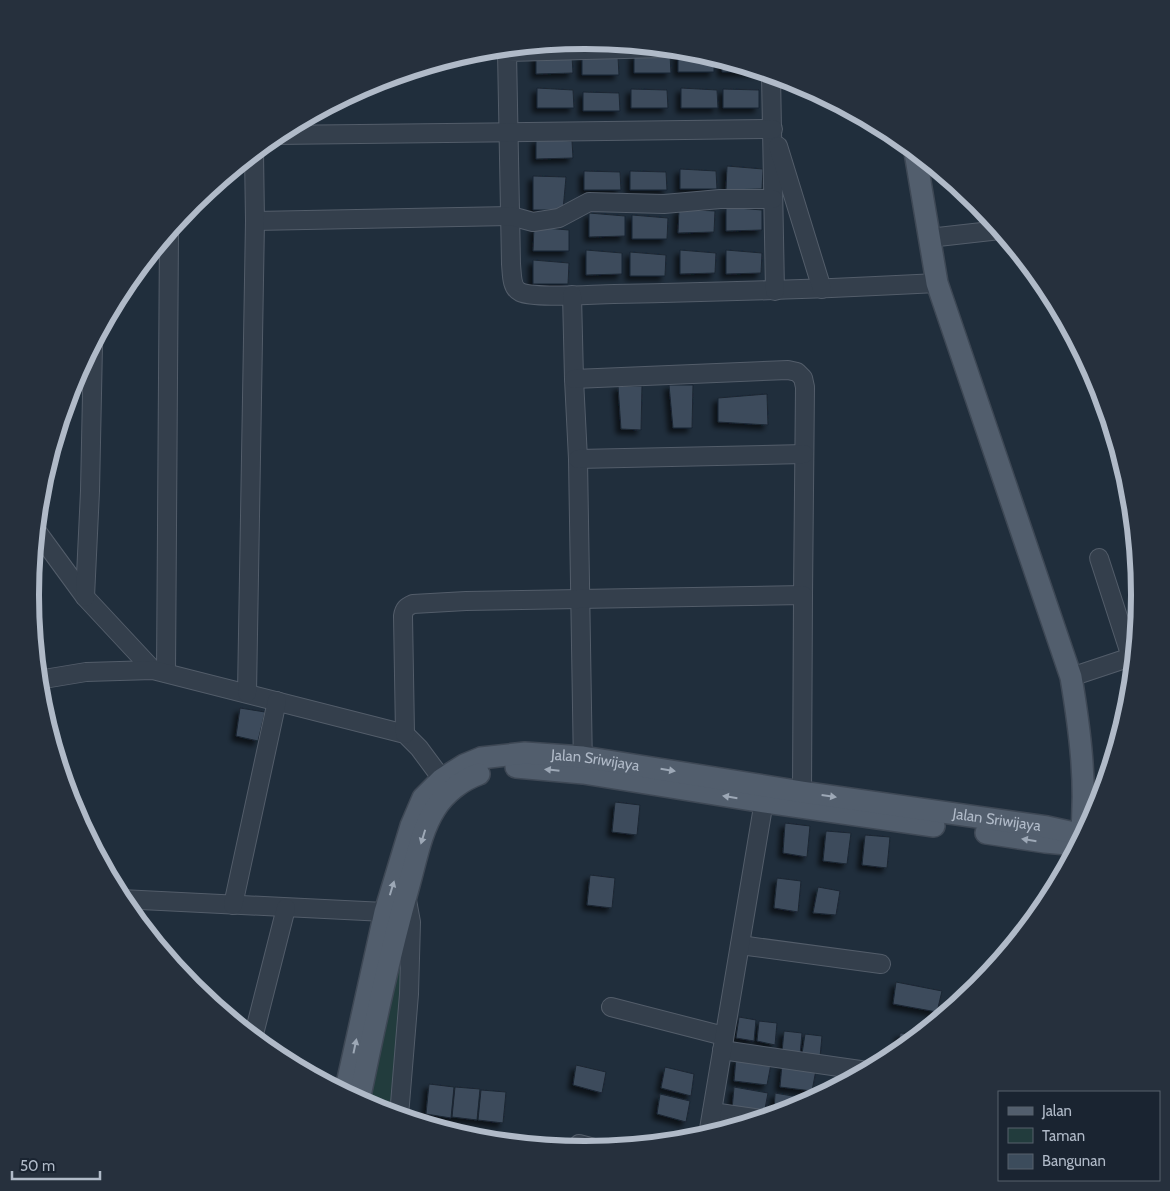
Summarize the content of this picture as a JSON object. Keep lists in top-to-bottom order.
{
  "streets": {
    "main road": ["Jalan Sriwijaya"]
  },
  "legend": ["Jalan", "Taman", "Bangunan"],
  "scale_bar": "50 m"
}
